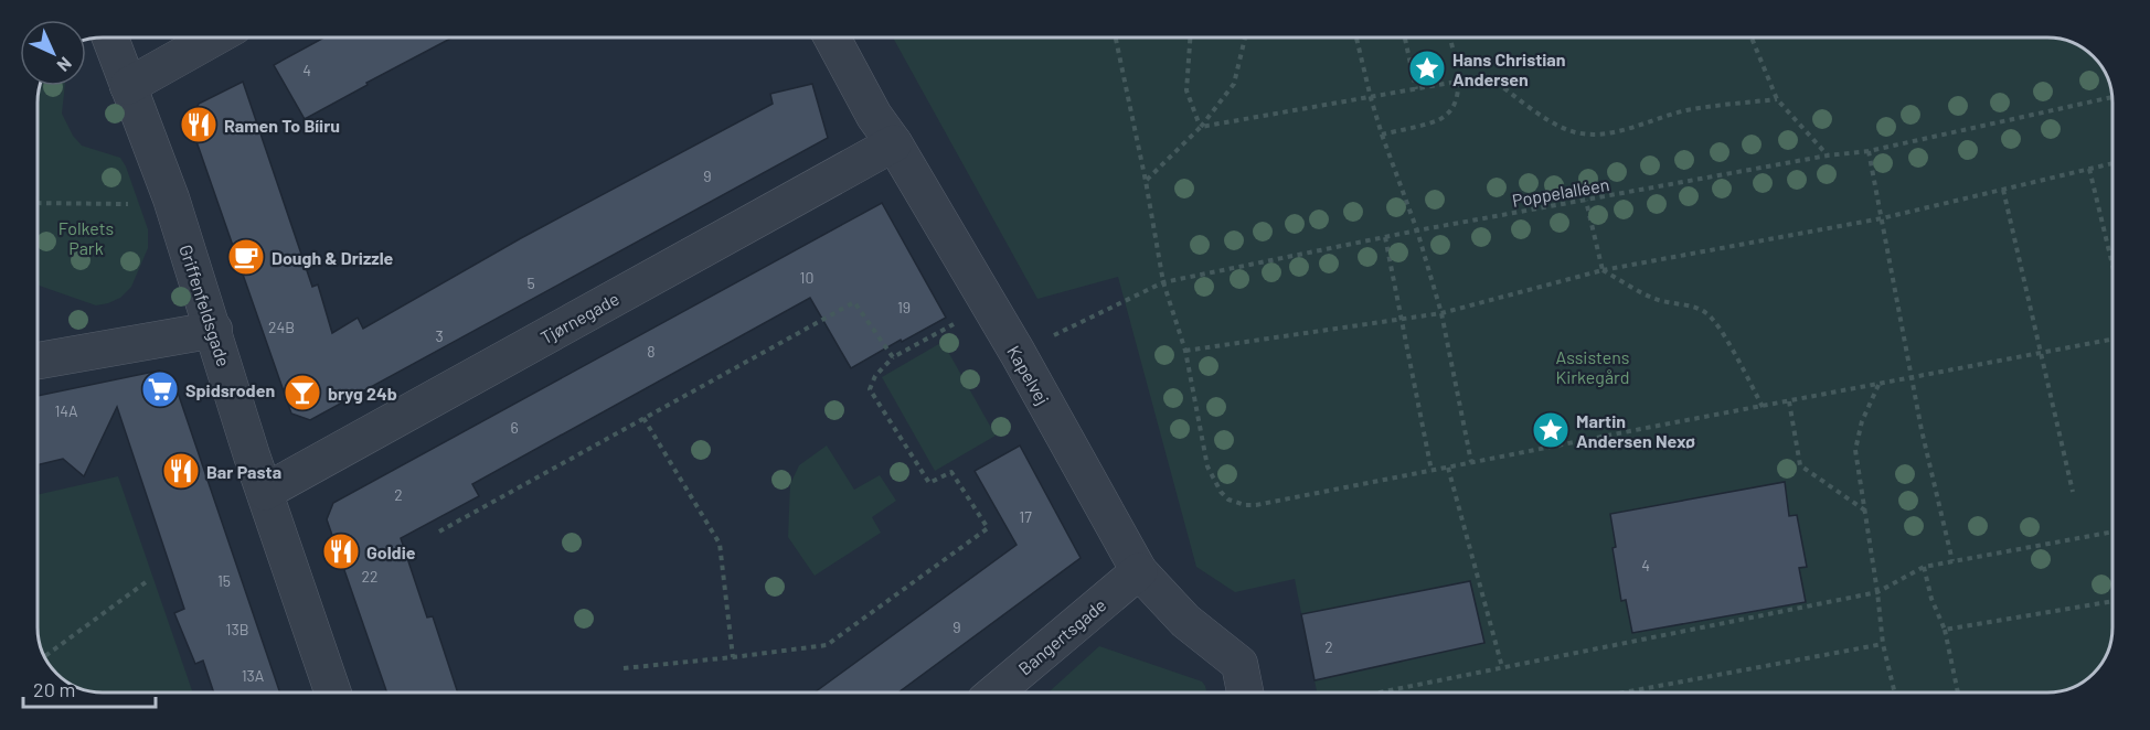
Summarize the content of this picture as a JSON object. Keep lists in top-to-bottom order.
{
  "streets": {
    "street": [
      "Griffenfeldsgade",
      "Tjørnegade",
      "Kapelvej",
      "Bangertsgade"
    ],
    "path": ["Poppelalléen"]
  },
  "crossings": [
    ["Poppelalléen", "Kapelvej"],
    ["Griffenfeldsgade", "Tjørnegade"],
    ["Tjørnegade", "Kapelvej"],
    ["Kapelvej", "Bangertsgade"]
  ],
  "parks": ["Folkets Park", "Assistens Kirkegård"],
  "places": {
    "place": ["Hans Christian Andersen", "Martin Andersen Nexø"],
    "restaurant": ["Ramen To Bíiru", "Bar Pasta", "Goldie"],
    "cafe": ["Dough & Drizzle"],
    "supermarket": ["Spidsroden"],
    "bar": ["bryg 24b"]
  },
  "house_numbers": [
    "4",
    "9",
    "10",
    "5",
    "19",
    "24B",
    "3",
    "8",
    "14A",
    "6",
    "2",
    "17",
    "4",
    "22",
    "15",
    "9",
    "13B",
    "2",
    "13A"
  ],
  "scale_bar": "20 m",
  "north": "bottom right"
}
